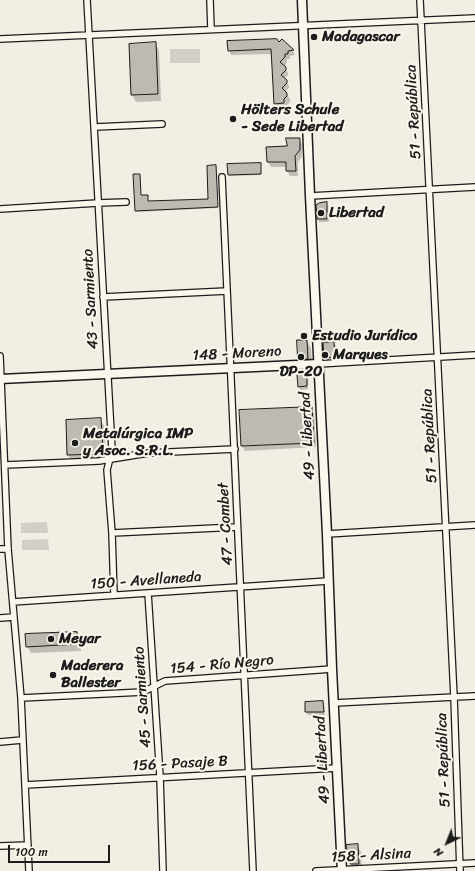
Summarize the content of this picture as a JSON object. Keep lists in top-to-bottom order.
{
  "streets": {
    "street": [
      "51 - República",
      "43 - Sarmiento",
      "148 - Moreno",
      "49 - Libertad",
      "47 - Combet",
      "150 - Avellaneda",
      "154 - Río Negro",
      "45 - Sarmiento",
      "156 - Pasaje B",
      "158 - Alsina"
    ]
  },
  "crossings": [
    ["51 - República", "148 - Moreno"],
    ["51 - República", "158 - Alsina"],
    ["43 - Sarmiento", "148 - Moreno"],
    ["43 - Sarmiento", "150 - Avellaneda"],
    ["148 - Moreno", "49 - Libertad"],
    ["148 - Moreno", "47 - Combet"],
    ["49 - Libertad", "150 - Avellaneda"],
    ["49 - Libertad", "154 - Río Negro"],
    ["49 - Libertad", "156 - Pasaje B"],
    ["49 - Libertad", "158 - Alsina"],
    ["47 - Combet", "150 - Avellaneda"],
    ["47 - Combet", "154 - Río Negro"],
    ["47 - Combet", "156 - Pasaje B"],
    ["150 - Avellaneda", "45 - Sarmiento"],
    ["154 - Río Negro", "45 - Sarmiento"],
    ["45 - Sarmiento", "156 - Pasaje B"]
  ],
  "places": [
    "Madagascar",
    "Hölters Schule - Sede Libertad",
    "Libertad",
    "Estudio Jurídico",
    "Marques",
    "DP-20",
    "Metalúrgica IMP y Asoc. S.R.L.",
    "Meyar",
    "Maderera Ballester"
  ],
  "scale_bar": "100 m",
  "north": "bottom left"
}
